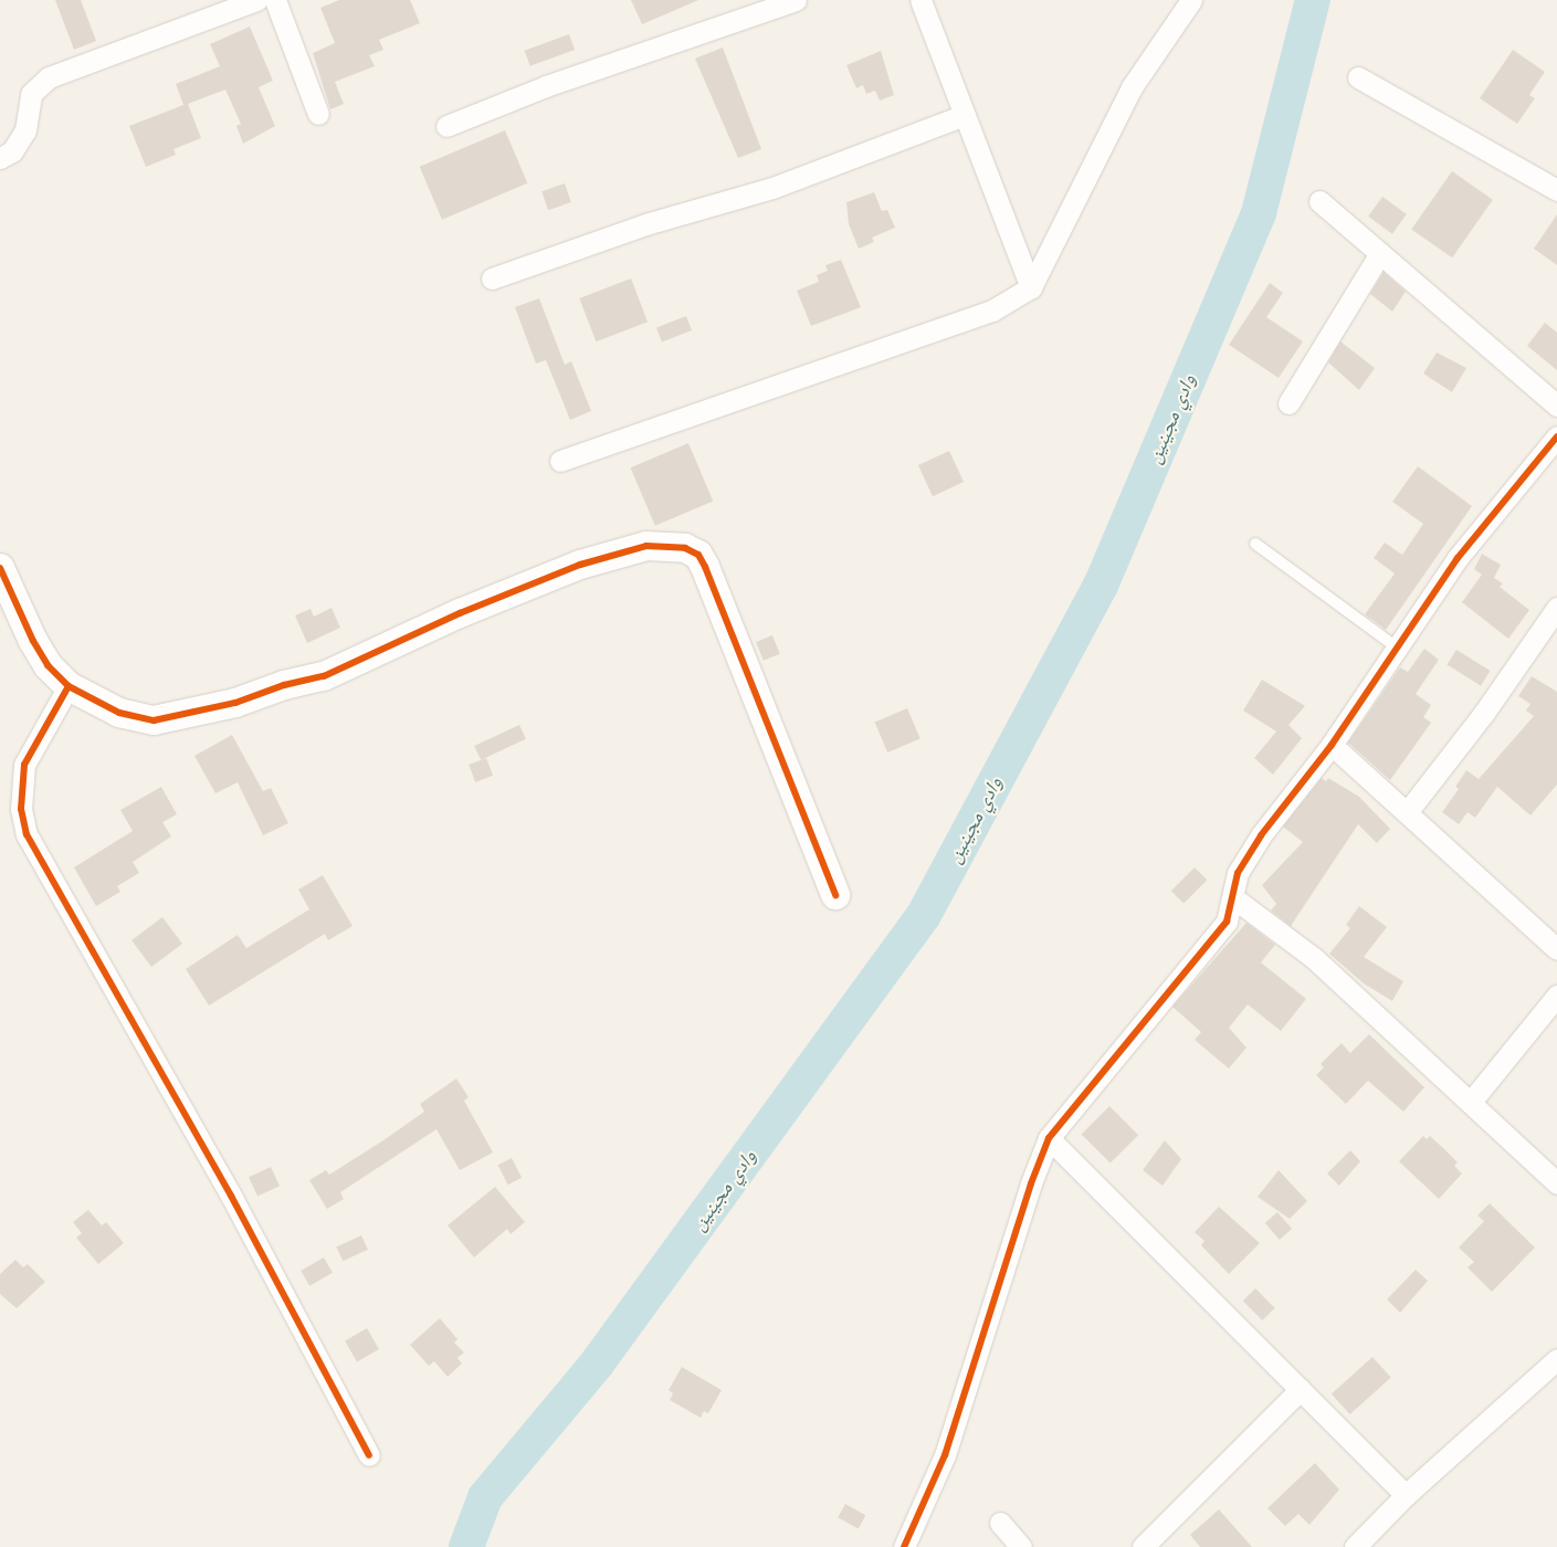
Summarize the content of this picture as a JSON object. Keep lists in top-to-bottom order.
{
  "water": ["وادي مجينين"]
}
